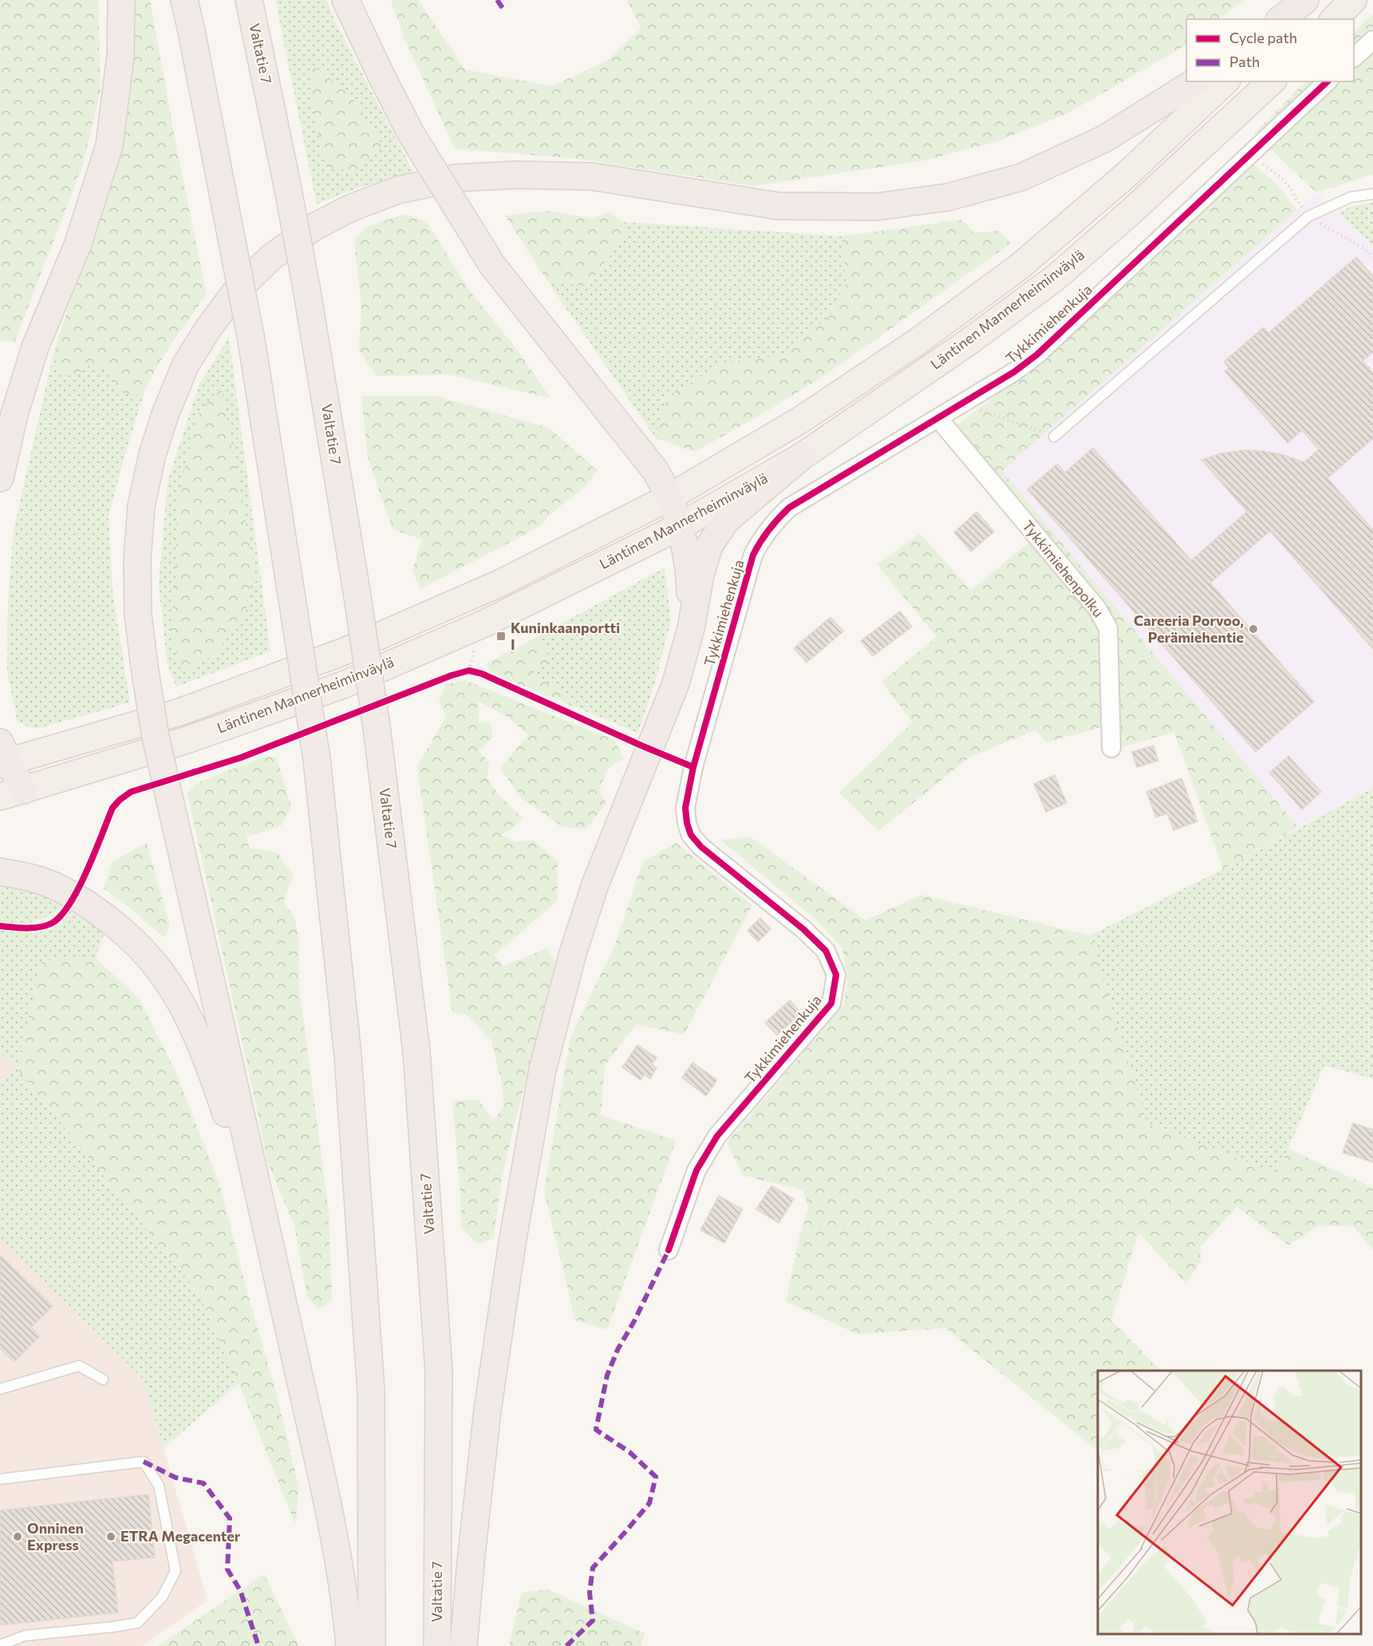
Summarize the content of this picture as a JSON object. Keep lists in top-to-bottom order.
{
  "streets": {
    "highway": ["Valtatie 7"],
    "main road": ["Läntinen Mannerheiminväylä"],
    "street": ["Tykkimiehenkuja", "Tykkimiehenpolku"]
  },
  "crossings": [
    ["Tykkimiehenkuja", "Tykkimiehenpolku"]
  ],
  "places": {
    "other": ["Careeria Porvoo, Perämiehentie", "Onninen Express", "ETRA Megacenter"],
    "transit": ["Kuninkaanportti I"]
  },
  "legend": ["Cycle path", "Path"]
}
